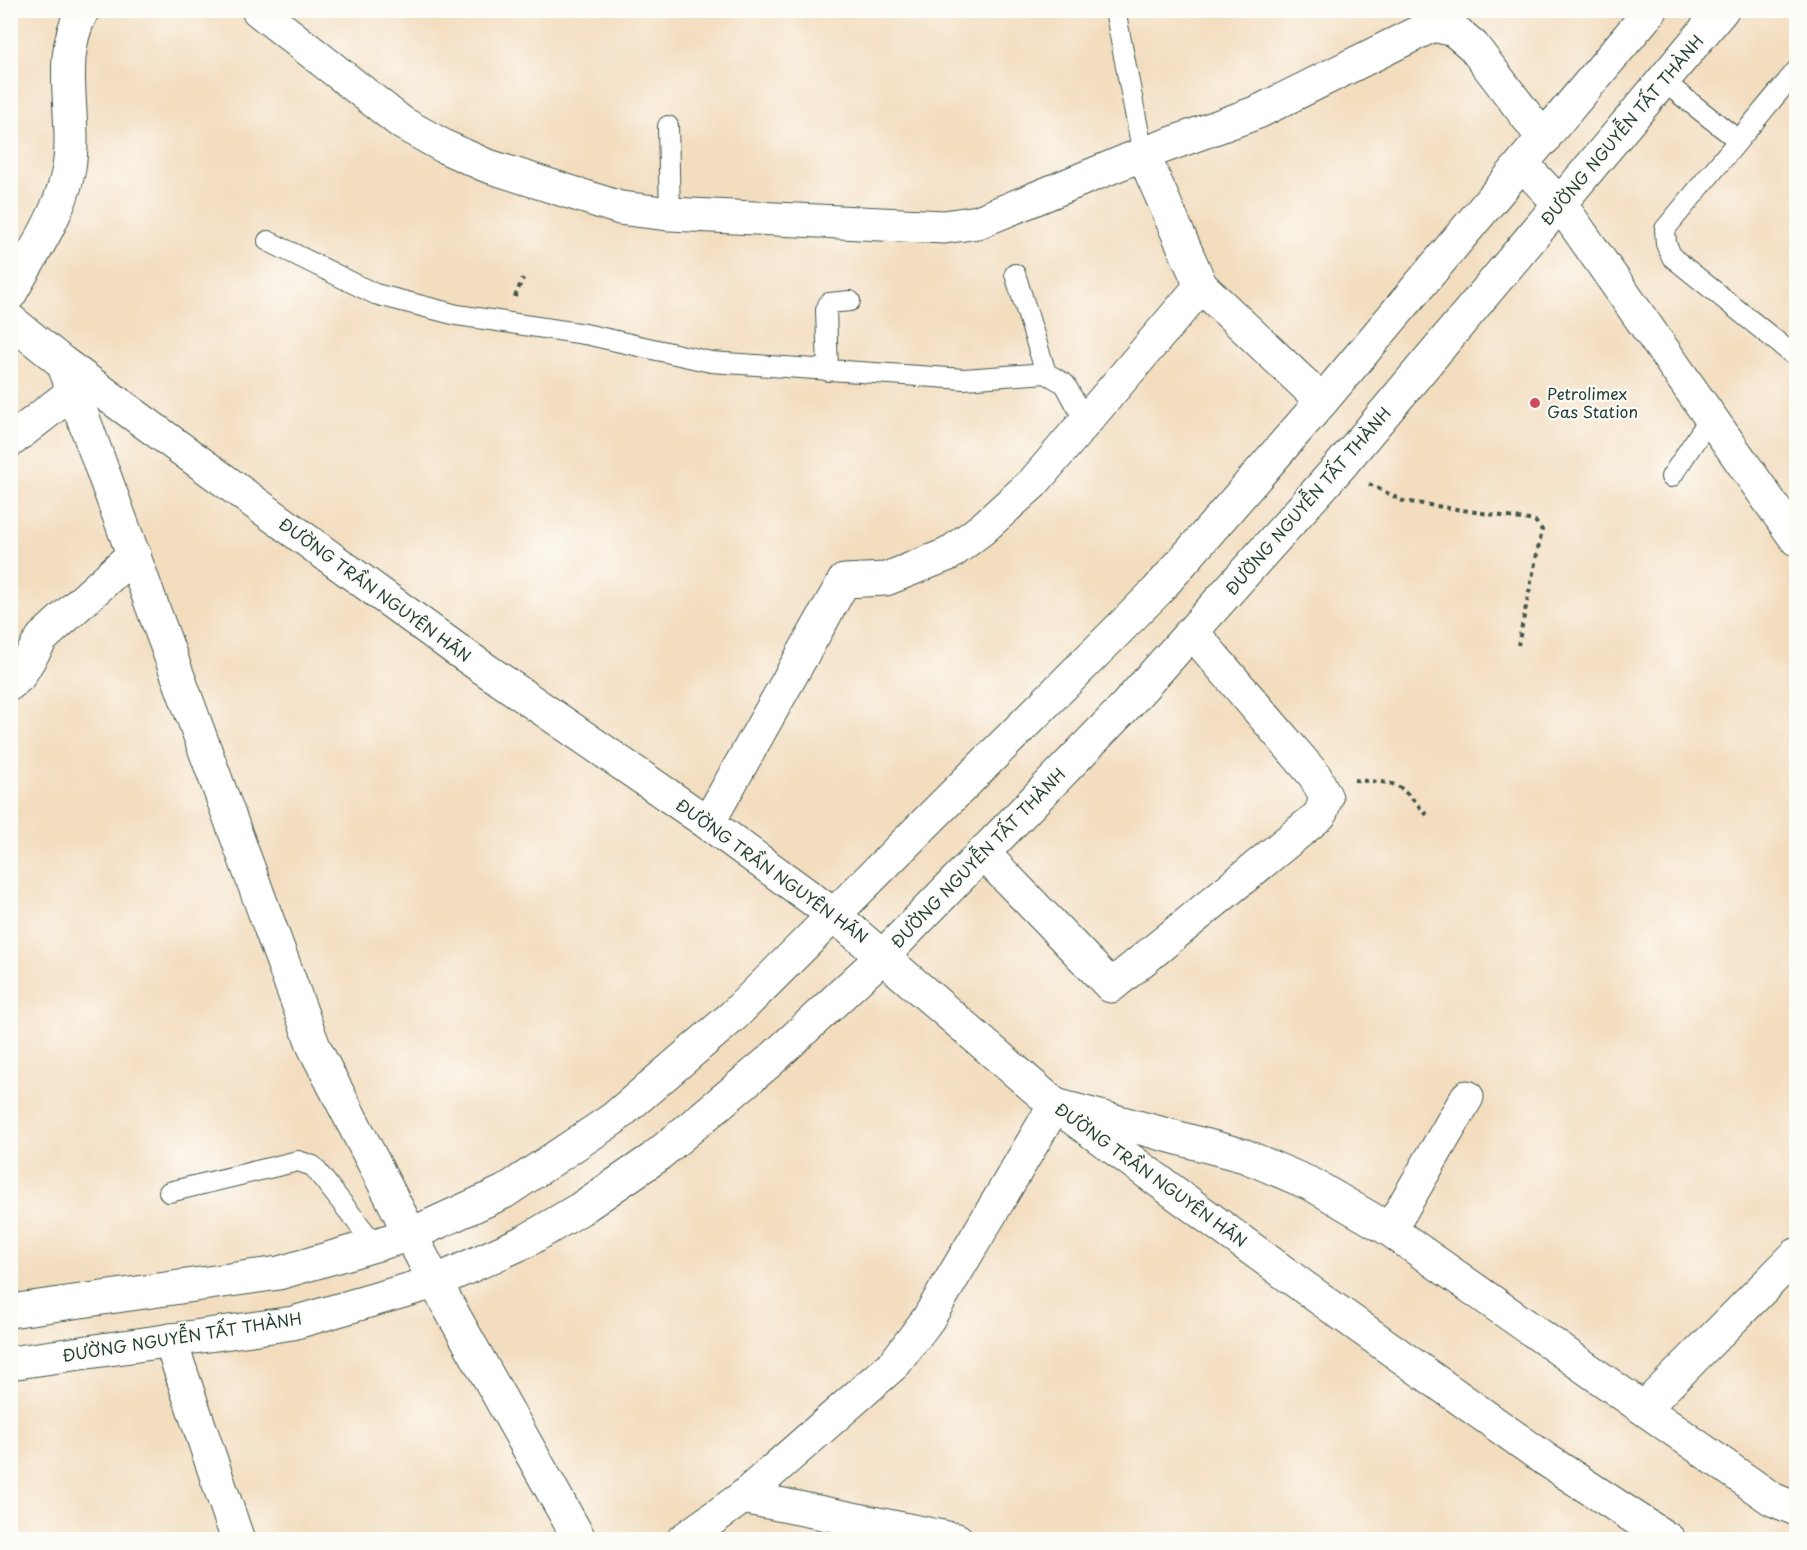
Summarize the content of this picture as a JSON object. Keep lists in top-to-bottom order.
{
  "streets": {
    "street": ["ĐƯỜNG NGUYỄN TẤT THÀNH", "ĐƯỜNG TRẦN NGUYÊN HÃN"]
  },
  "crossings": [
    ["ĐƯỜNG NGUYỄN TẤT THÀNH", "ĐƯỜNG TRẦN NGUYÊN HÃN"]
  ],
  "places": ["Petrolimex Gas Station"]
}
